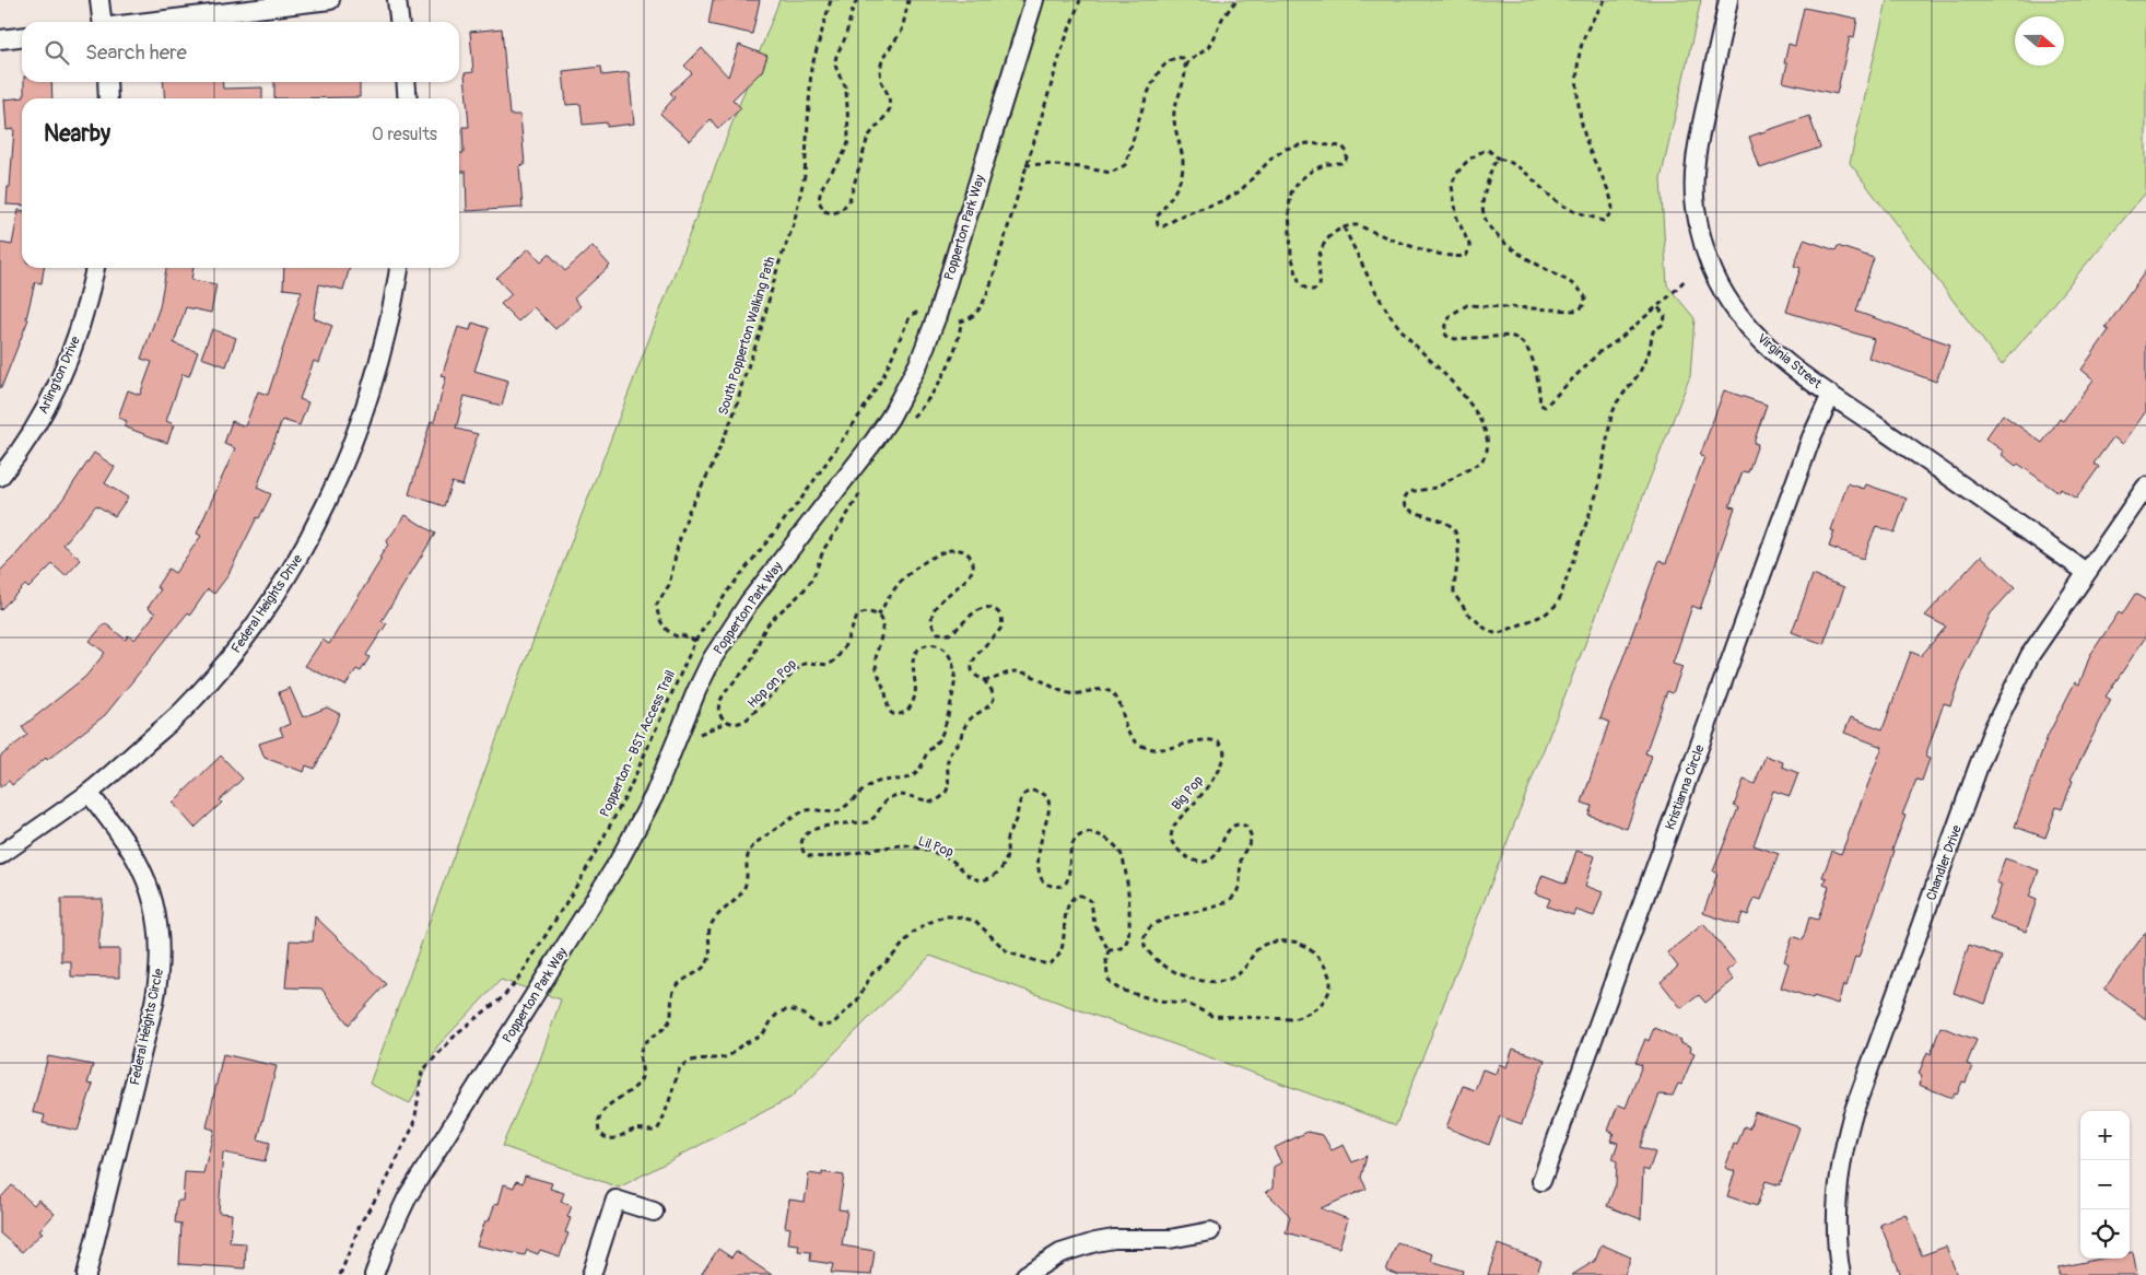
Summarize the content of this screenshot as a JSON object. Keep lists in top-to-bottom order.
{
  "streets": {
    "street": [
      "Popperton Park Way",
      "Virginia Street",
      "Arlington Drive",
      "Federal Heights Drive",
      "Kristianna Circle",
      "Chandler Drive",
      "Federal Heights Circle"
    ],
    "path": [
      "South Popperton Walking Path",
      "Hop on Pop",
      "Popperton - BST Access Trail",
      "Big Pop",
      "Lil Pop"
    ]
  },
  "crossings": [
    ["Popperton Park Way", "Hop on Pop"],
    ["South Popperton Walking Path", "Popperton - BST Access Trail"],
    ["Virginia Street", "Kristianna Circle"],
    ["Virginia Street", "Chandler Drive"],
    ["Federal Heights Drive", "Federal Heights Circle"],
    ["Big Pop", "Lil Pop"]
  ],
  "north": "right",
  "page": {
    "search": "Search here",
    "heading": ["Nearby", "0 results"],
    "map_buttons": ["+", "−"]
  }
}
